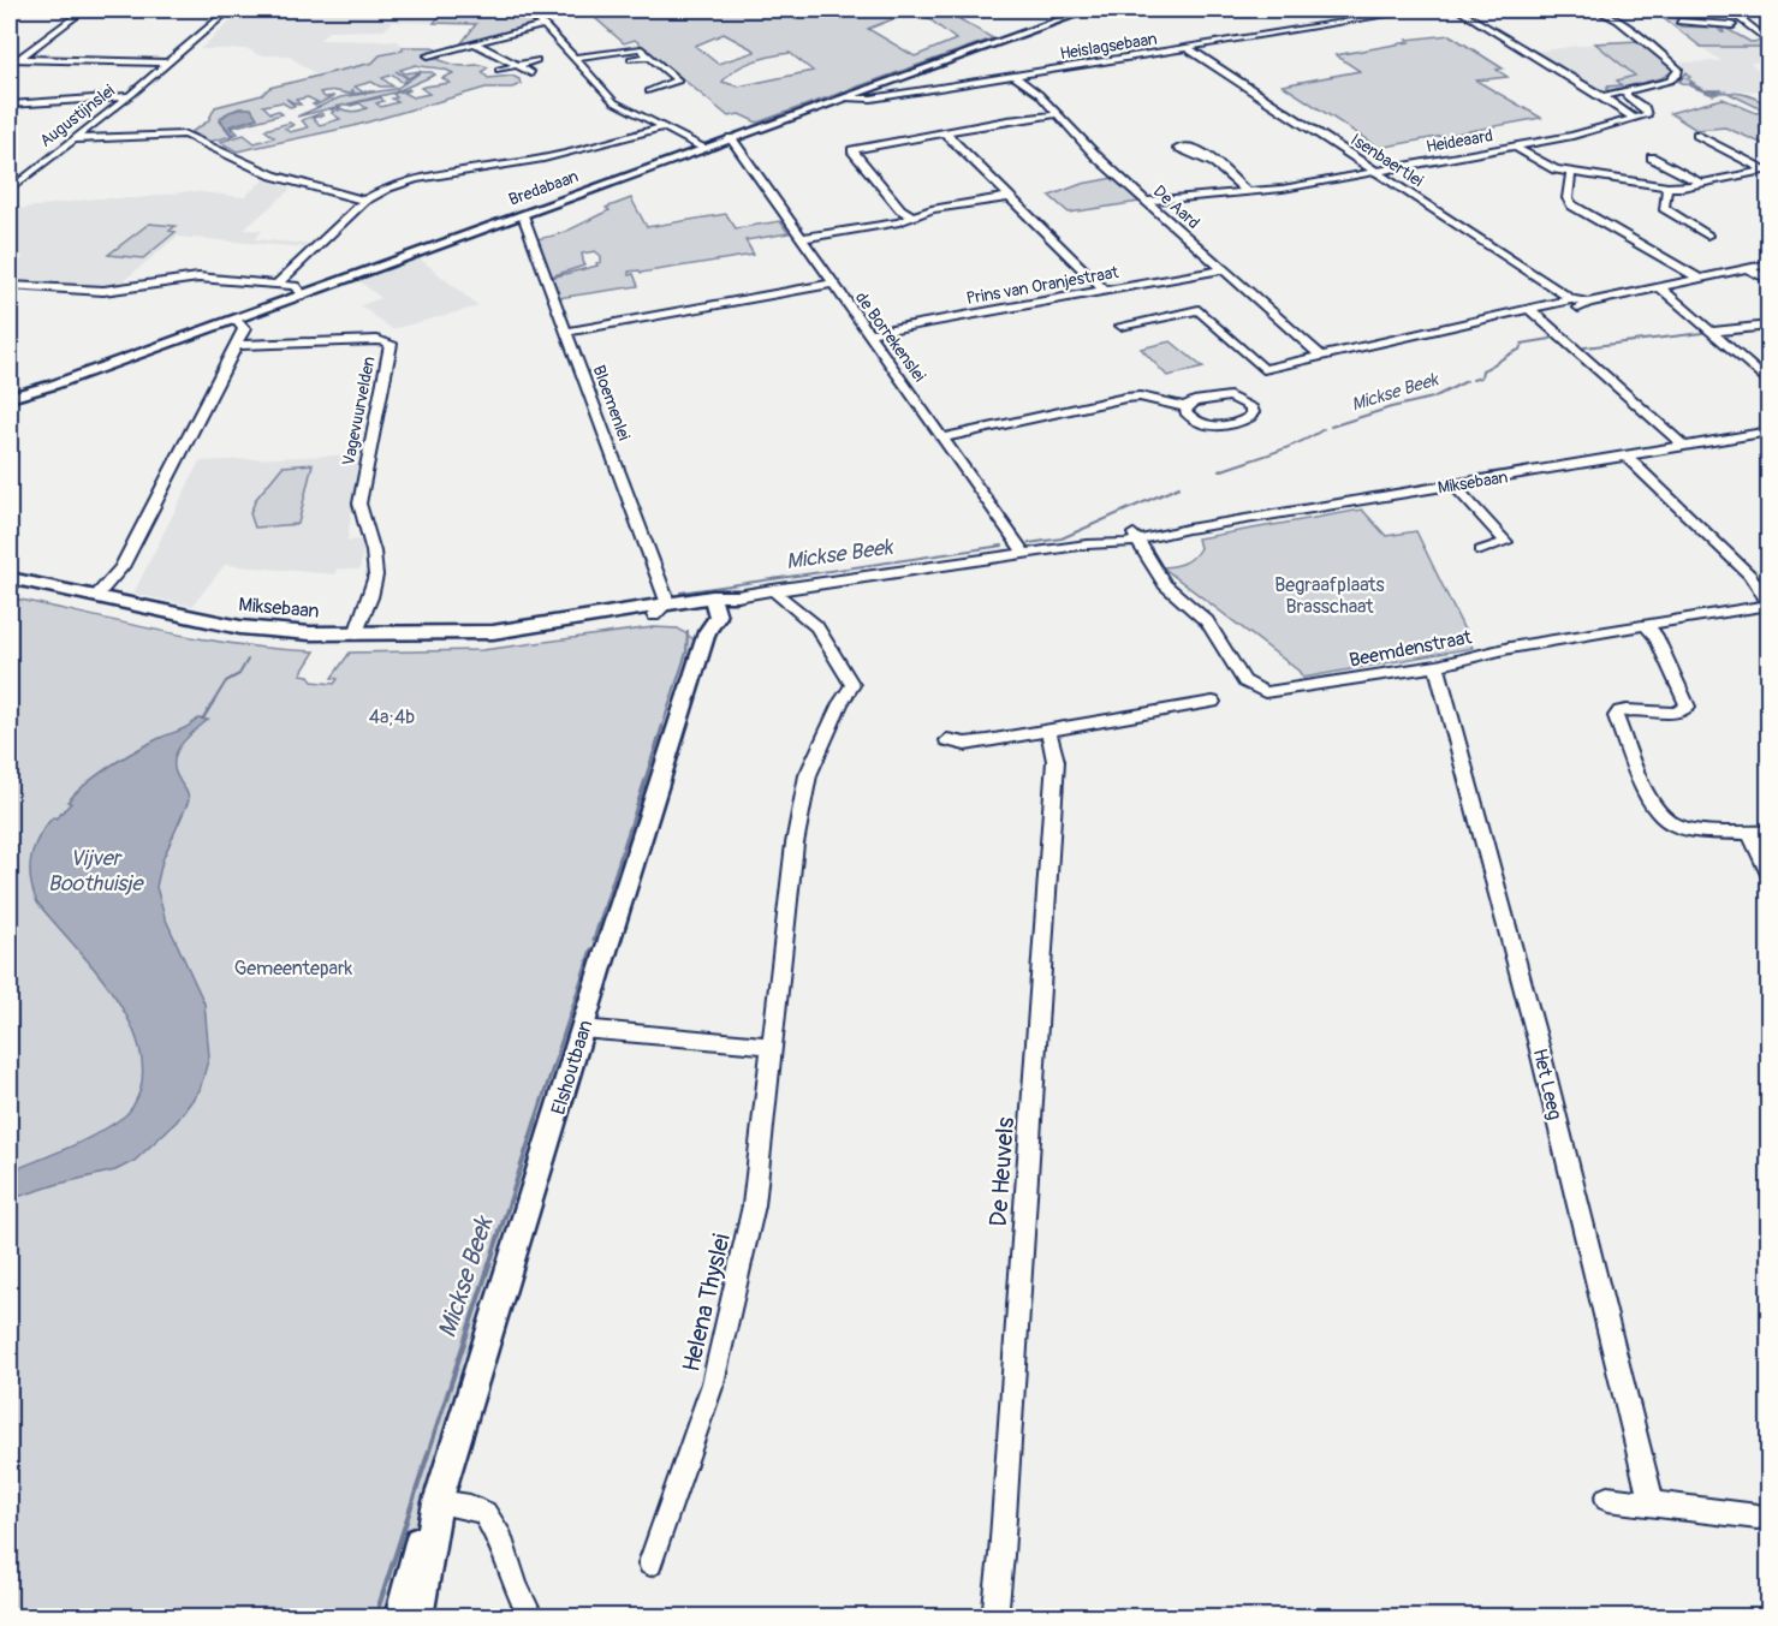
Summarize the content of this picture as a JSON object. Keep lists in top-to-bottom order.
{
  "streets": {
    "main road": ["Bredabaan", "Miksebaan", "Elshoutbaan"],
    "street": [
      "Heislagsebaan",
      "Augustijnslei",
      "Heideaard",
      "Isenbaertlei",
      "De Aard",
      "Prins van Oranjestraat",
      "de Borrekenslei",
      "Bloemenlei",
      "Vagevuurvelden",
      "Beemdenstraat",
      "Het Leeg",
      "De Heuvels",
      "Helena Thyslei"
    ]
  },
  "crossings": [
    ["Heislagsebaan", "Isenbaertlei"],
    ["Heislagsebaan", "Bredabaan"],
    ["Heislagsebaan", "De Aard"],
    ["Heideaard", "Isenbaertlei"],
    ["Heideaard", "De Aard"],
    ["Bredabaan", "de Borrekenslei"],
    ["Bredabaan", "Bloemenlei"],
    ["De Aard", "Prins van Oranjestraat"],
    ["Prins van Oranjestraat", "de Borrekenslei"],
    ["de Borrekenslei", "Miksebaan"],
    ["Bloemenlei", "Miksebaan"],
    ["Vagevuurvelden", "Miksebaan"],
    ["Miksebaan", "Beemdenstraat"],
    ["Miksebaan", "Elshoutbaan"],
    ["Miksebaan", "Helena Thyslei"],
    ["Beemdenstraat", "Het Leeg"]
  ],
  "water": ["Mickse Beek", "Vijver Boothuisje"],
  "parks": ["Begraafplaats Brasschaat", "4a;4b", "Gemeentepark"]
}
